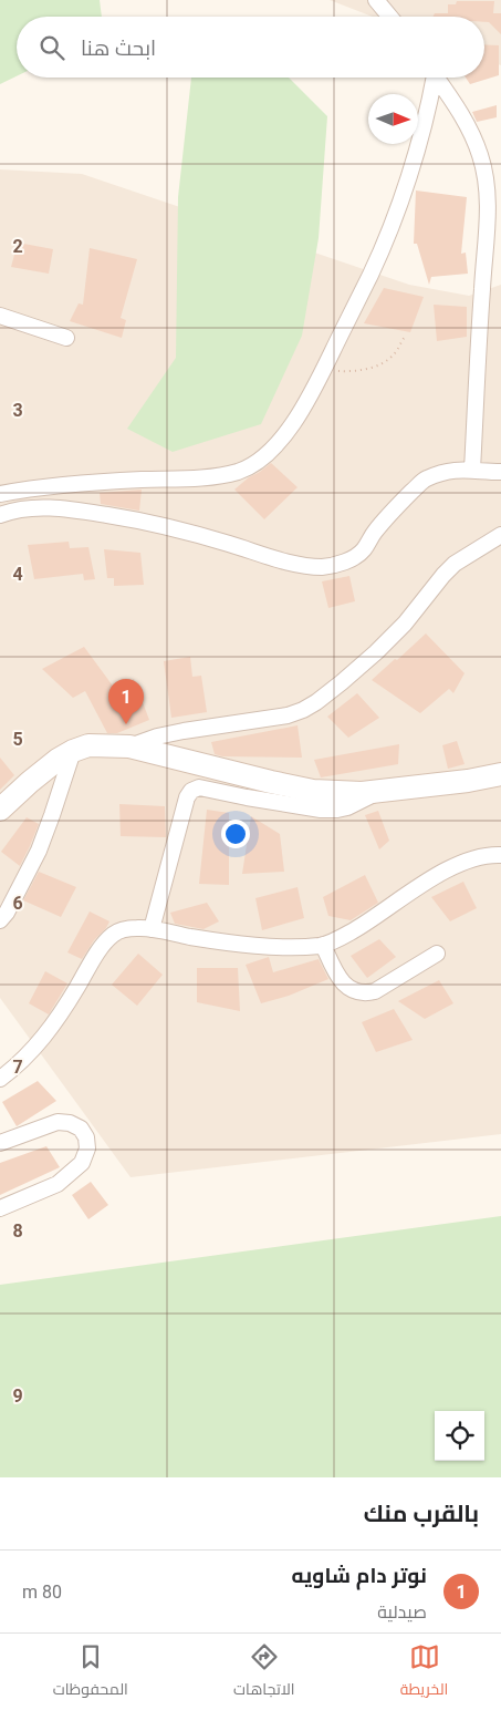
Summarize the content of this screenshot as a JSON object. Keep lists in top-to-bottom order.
{
  "north": "right",
  "page": {
    "search": "ابحث هنا",
    "pins": "1",
    "heading": "بالقرب منك",
    "list": [
      {
        "mark": "1",
        "name": "نوتر دام شاويه",
        "note": "صيدلية",
        "value": "80 m"
      }
    ],
    "nav": ["الخريطة", "الاتجاهات", "المحفوظات"]
  },
  "grid": {
    "rows": [
      "2",
      "3",
      "4",
      "5",
      "6",
      "7",
      "8",
      "9"
    ]
  }
}
